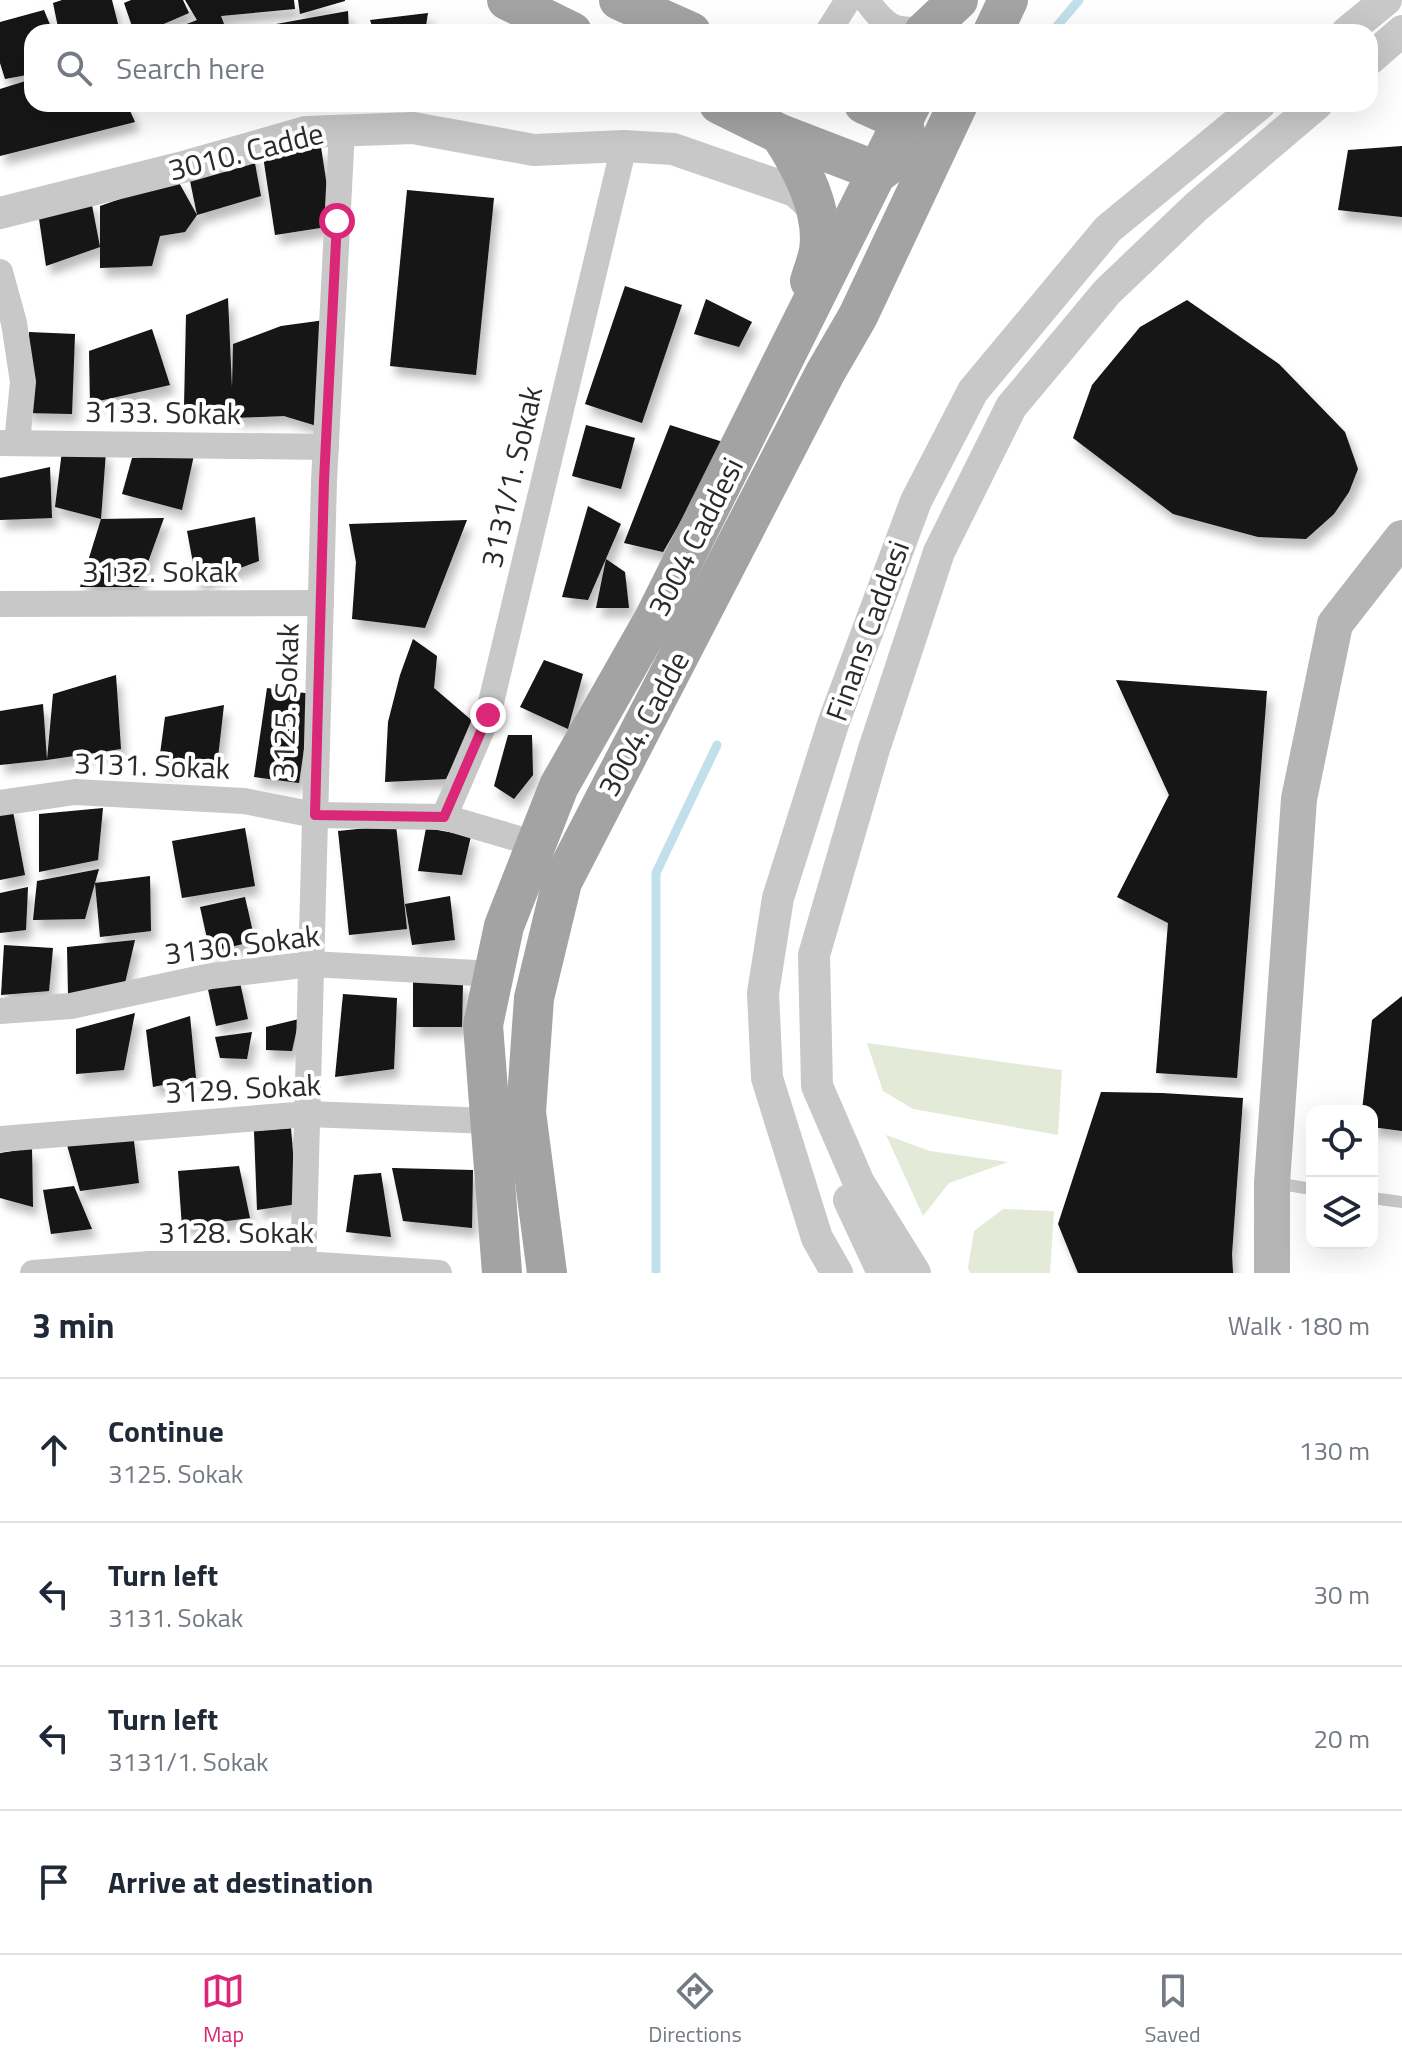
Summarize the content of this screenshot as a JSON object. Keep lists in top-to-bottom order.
{
  "streets": {
    "main road": ["3004 Caddesi", "3004. Cadde"],
    "street": [
      "3010. Cadde",
      "3133. Sokak",
      "3131/1. Sokak",
      "3132. Sokak",
      "Finans Caddesi",
      "3125. Sokak",
      "3131. Sokak",
      "3130. Sokak",
      "3129. Sokak",
      "3128. Sokak"
    ]
  },
  "crossings": [
    ["3010. Cadde", "3131/1. Sokak"],
    ["3010. Cadde", "3125. Sokak"],
    ["3133. Sokak", "3125. Sokak"],
    ["3131/1. Sokak", "3131. Sokak"],
    ["3004 Caddesi", "3131. Sokak"],
    ["3004 Caddesi", "3130. Sokak"],
    ["3132. Sokak", "3125. Sokak"],
    ["3125. Sokak", "3131. Sokak"],
    ["3125. Sokak", "3130. Sokak"],
    ["3125. Sokak", "3129. Sokak"],
    ["3125. Sokak", "3128. Sokak"]
  ],
  "page": {
    "search": "Search here",
    "heading": ["3 min", "Walk · 180 m"],
    "list": [
      ["Continue", "3125. Sokak", "130 m"],
      ["Turn left", "3131. Sokak", "30 m"],
      ["Turn left", "3131/1. Sokak", "20 m"],
      "Arrive at destination"
    ],
    "nav": ["Map", "Directions", "Saved"]
  }
}
